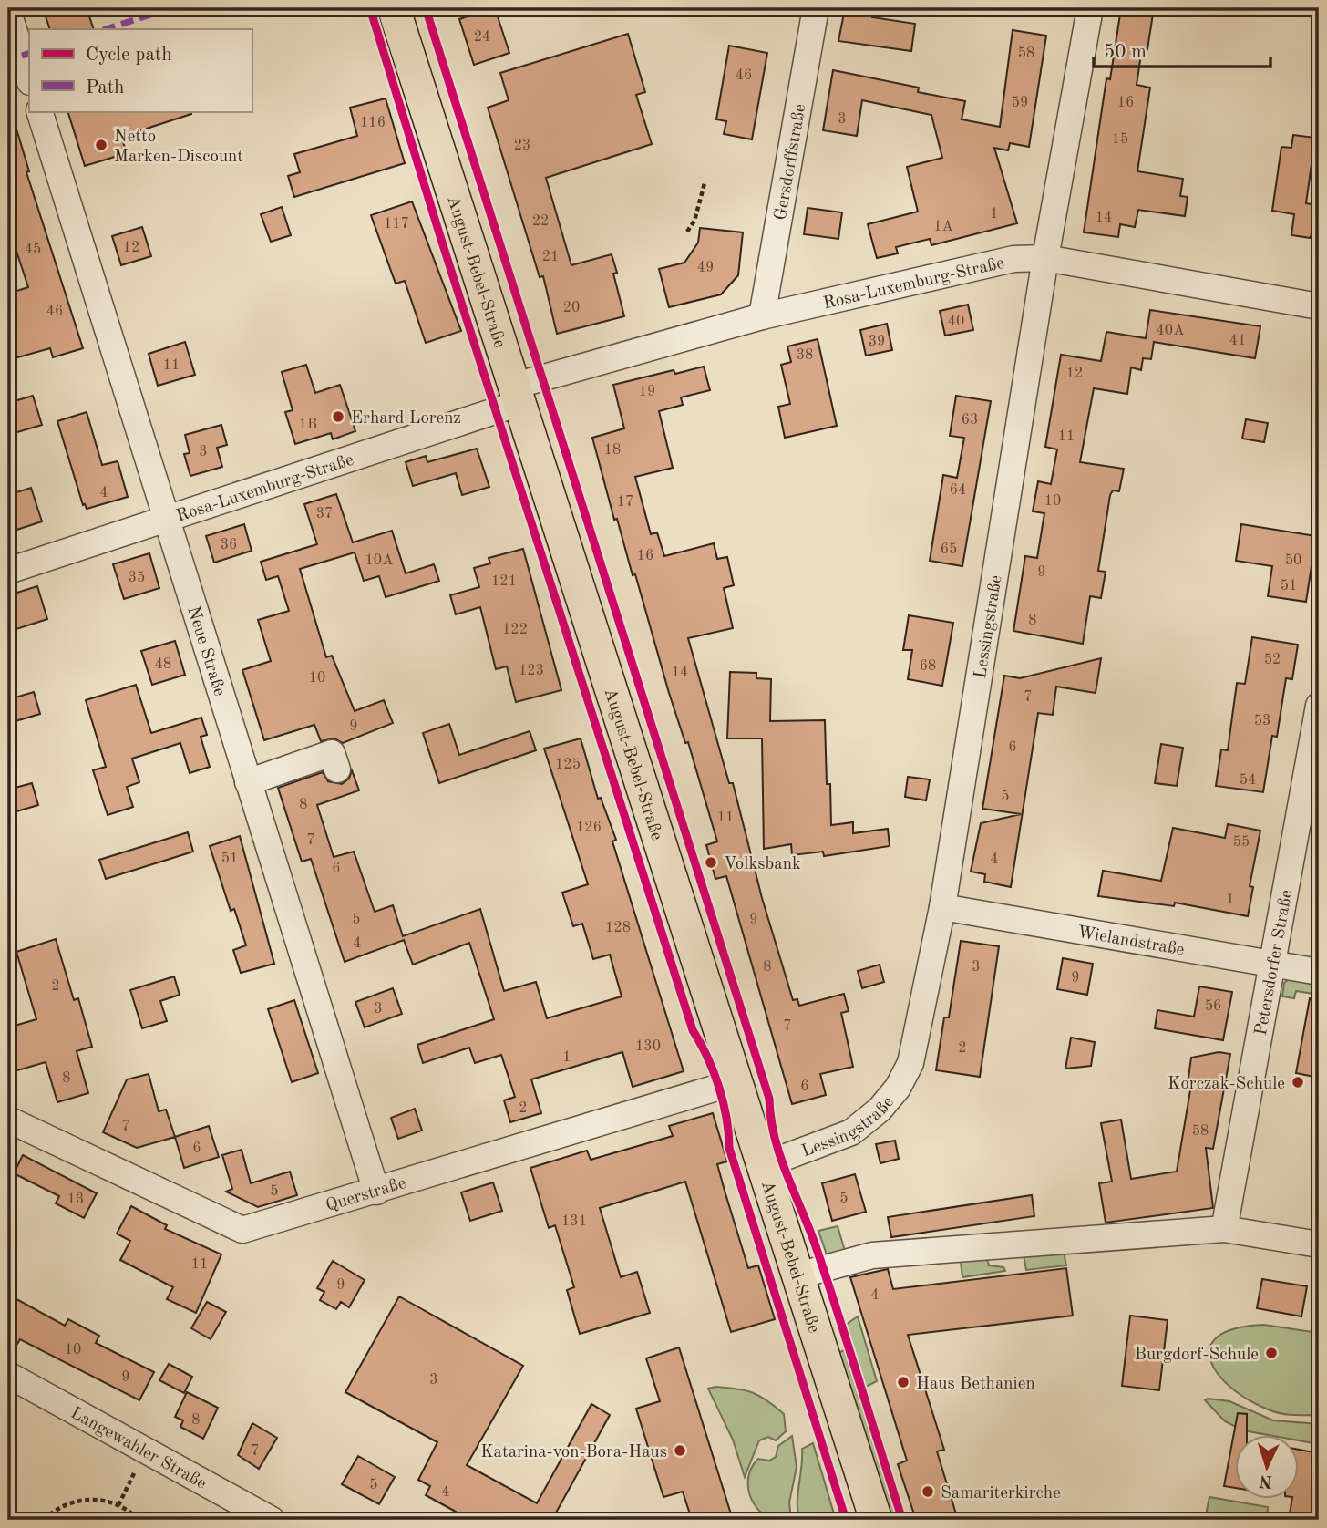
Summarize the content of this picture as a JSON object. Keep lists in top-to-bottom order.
{
  "streets": {
    "main road": ["August-Bebel-Straße"],
    "street": [
      "Gersdorffstraße",
      "Rosa-Luxemburg-Straße",
      "Lessingstraße",
      "Neue Straße",
      "Wielandstraße",
      "Petersdorfer Straße",
      "Querstraße",
      "Langewahler Straße"
    ]
  },
  "crossings": [
    ["Gersdorffstraße", "Rosa-Luxemburg-Straße"],
    ["August-Bebel-Straße", "Rosa-Luxemburg-Straße"],
    ["August-Bebel-Straße", "Lessingstraße"],
    ["August-Bebel-Straße", "Querstraße"],
    ["Rosa-Luxemburg-Straße", "Lessingstraße"],
    ["Rosa-Luxemburg-Straße", "Neue Straße"],
    ["Lessingstraße", "Wielandstraße"],
    ["Neue Straße", "Querstraße"],
    ["Wielandstraße", "Petersdorfer Straße"]
  ],
  "places": [
    "Netto Marken-Discount",
    "Erhard Lorenz",
    "Volksbank",
    "Korczak-Schule",
    "Burgdorf-Schule",
    "Haus Bethanien",
    "Katarina-von-Bora-Haus",
    "Samariterkirche"
  ],
  "house_numbers": [
    "24",
    "58",
    "46",
    "59",
    "16",
    "3",
    "116",
    "15",
    "23",
    "1",
    "14",
    "22",
    "117",
    "1A",
    "12",
    "45",
    "21",
    "49",
    "20",
    "46",
    "40",
    "40A",
    "41",
    "39",
    "38",
    "11",
    "12",
    "19",
    "63",
    "1B",
    "11",
    "18",
    "3",
    "64",
    "4",
    "10",
    "17",
    "37",
    "36",
    "65",
    "16",
    "10A",
    "50",
    "9",
    "35",
    "121",
    "51",
    "8",
    "122",
    "52",
    "48",
    "68",
    "123",
    "14",
    "10",
    "7",
    "53",
    "9",
    "6",
    "125",
    "54",
    "5",
    "8",
    "11",
    "126",
    "7",
    "55",
    "51",
    "4",
    "6",
    "1",
    "5",
    "9",
    "128",
    "4",
    "8",
    "3",
    "9",
    "2",
    "56",
    "3",
    "7",
    "130",
    "2",
    "1",
    "8",
    "6",
    "2",
    "7",
    "58",
    "6",
    "5",
    "5",
    "13",
    "131",
    "11",
    "9",
    "4",
    "10",
    "9",
    "3",
    "8",
    "7",
    "5",
    "4"
  ],
  "legend": ["Cycle path", "Path"],
  "scale_bar": "50 m",
  "north": "bottom"
}
